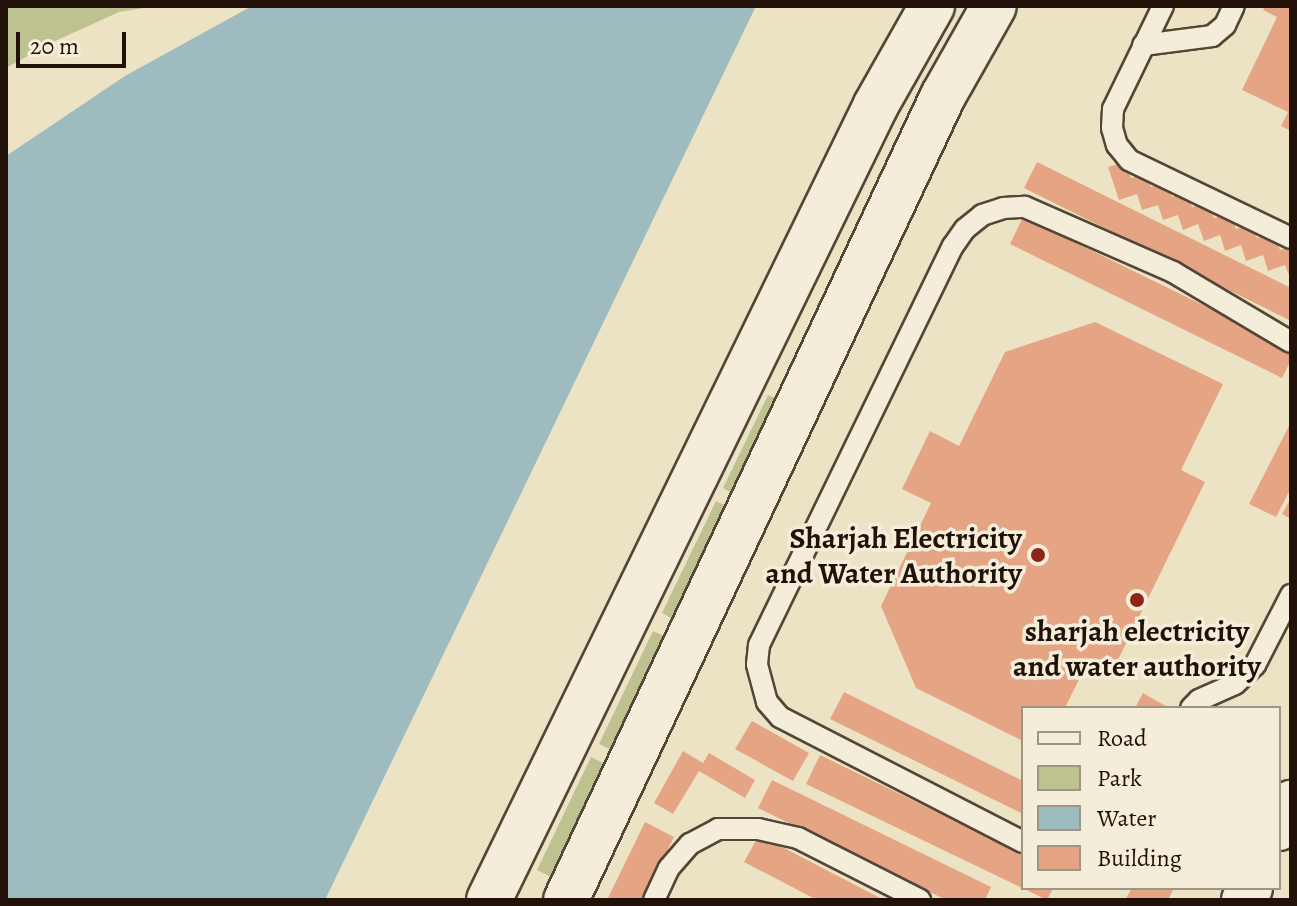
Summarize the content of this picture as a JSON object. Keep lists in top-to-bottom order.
{
  "places": ["Sharjah Electricity and Water Authority", "sharjah electricity and water authority"],
  "legend": [
    "Road",
    "Park",
    "Water",
    "Building"
  ],
  "scale_bar": "20 m"
}
